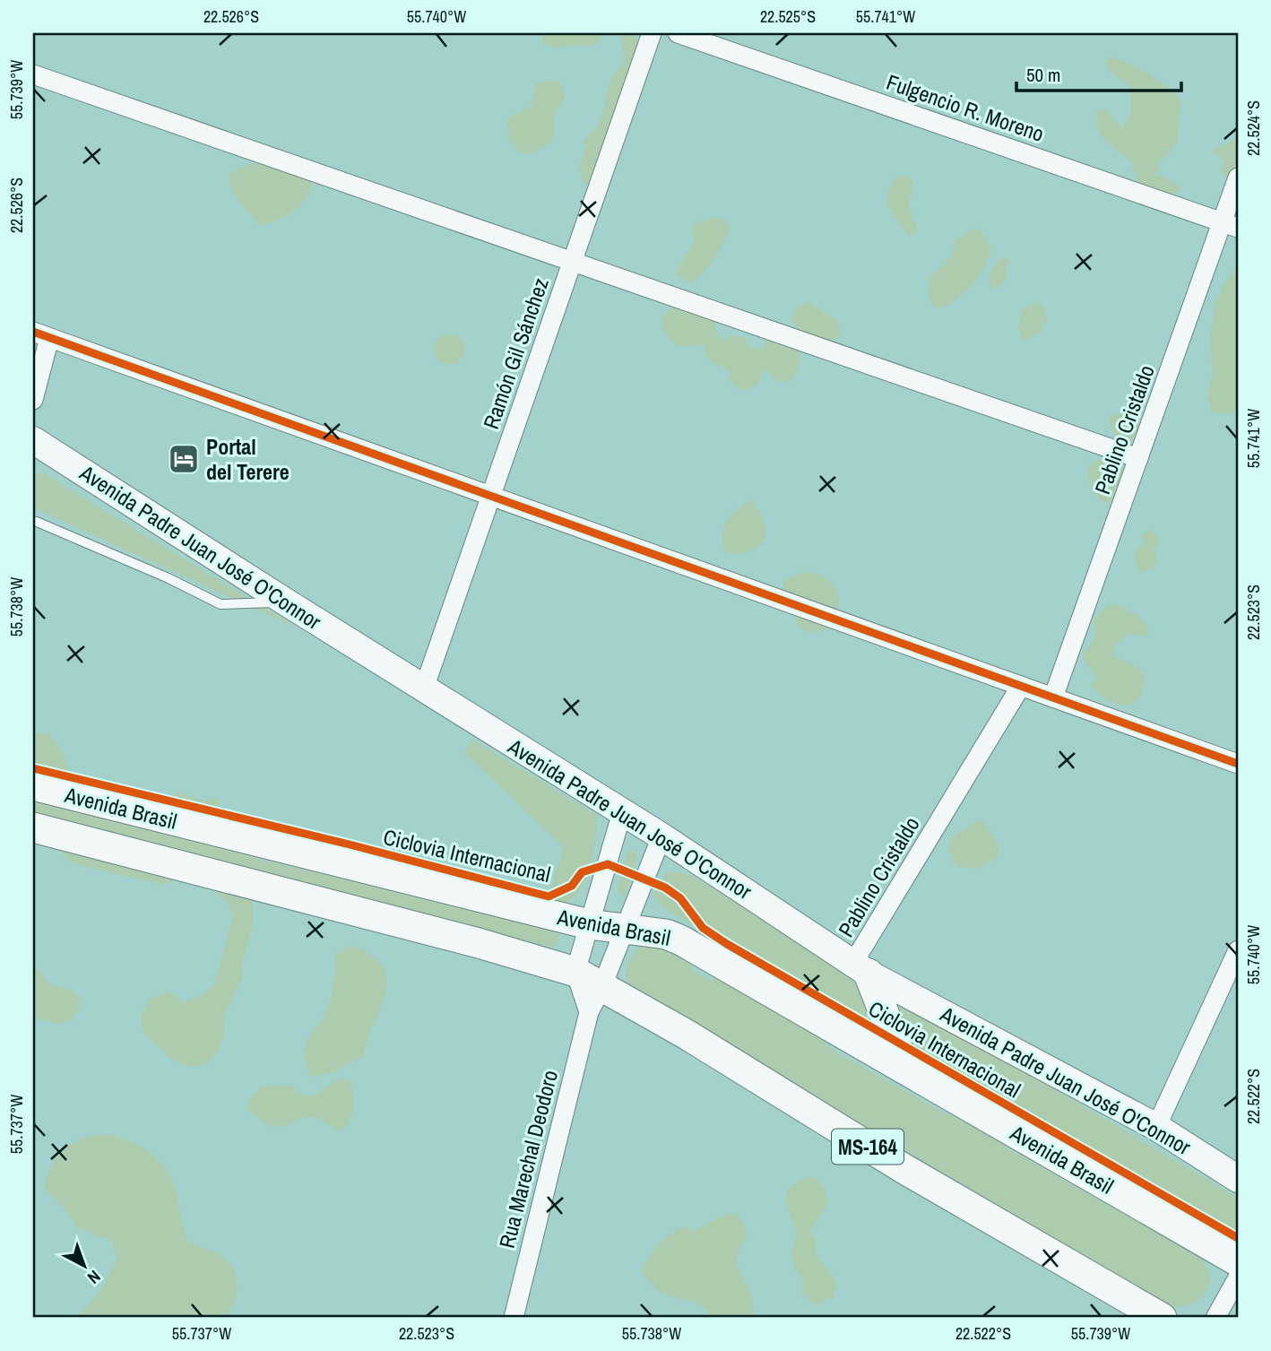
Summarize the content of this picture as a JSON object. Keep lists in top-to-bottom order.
{
  "streets": {
    "main road": ["Avenida Padre Juan José O'Connor", "Avenida Brasil", "MS-164"],
    "street": [
      "Fulgencio R. Moreno",
      "Ramón Gil Sánchez",
      "Pablino Cristaldo",
      "Rua Marechal Deodoro"
    ],
    "cycle path": ["Ciclovia Internacional"]
  },
  "crossings": [
    ["Fulgencio R. Moreno", "Pablino Cristaldo"],
    ["Ramón Gil Sánchez", "Avenida Padre Juan José O'Connor"],
    ["Pablino Cristaldo", "Avenida Padre Juan José O'Connor"],
    ["Avenida Padre Juan José O'Connor", "Rua Marechal Deodoro"],
    ["Avenida Brasil", "Rua Marechal Deodoro"]
  ],
  "places": {
    "hotel": ["Portal del Terere"]
  },
  "scale_bar": "50 m",
  "north": "bottom right",
  "coordinates": [
    "22.526°S",
    "55.740°W",
    "22.525°S",
    "55.741°W",
    "55.739°W",
    "22.524°S",
    "55.738°W",
    "22.523°S",
    "22.522°S",
    "55.737°W"
  ]
}
